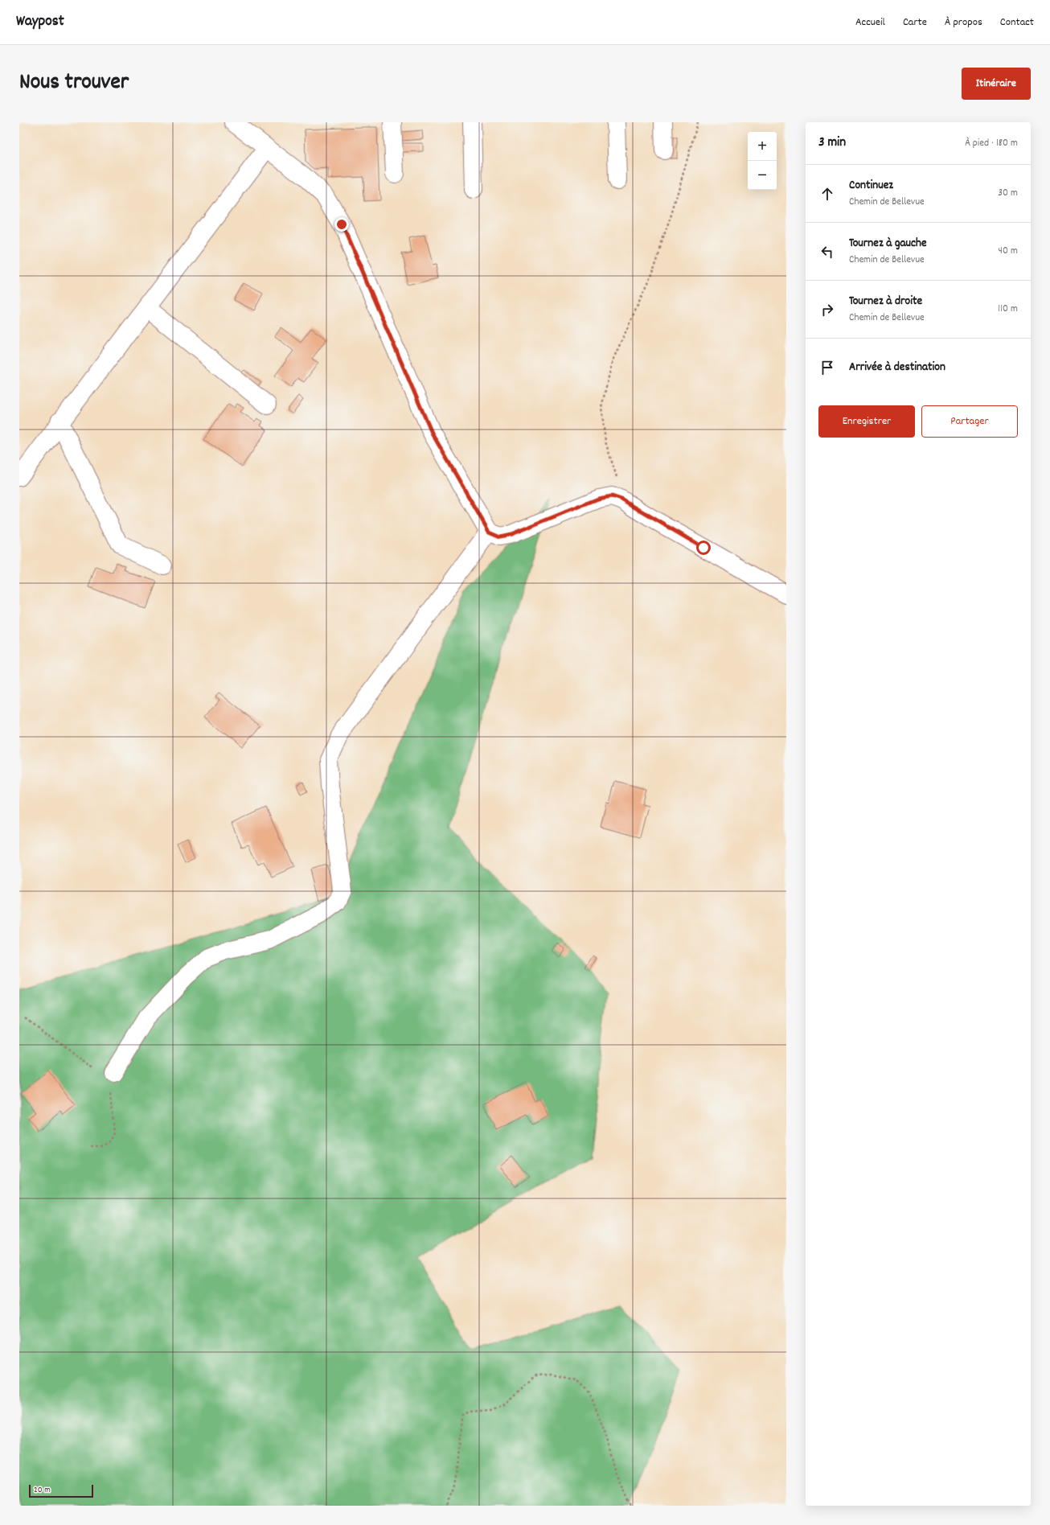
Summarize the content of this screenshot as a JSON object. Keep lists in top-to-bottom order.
{
  "scale_bar": "20 m",
  "page": {
    "header": "Waypost",
    "nav": [
      "Accueil",
      "Carte",
      "À propos",
      "Contact"
    ],
    "title": "Nous trouver",
    "buttons": [
      "Itinéraire",
      ["Enregistrer", "Partager"]
    ],
    "heading": ["3 min", "À pied · 180 m"],
    "map_buttons": ["+", "−"],
    "list": [
      ["Continuez", "Chemin de Bellevue", "30 m"],
      ["Tournez à gauche", "Chemin de Bellevue", "40 m"],
      ["Tournez à droite", "Chemin de Bellevue", "110 m"],
      "Arrivée à destination"
    ],
    "scale": "20 m"
  }
}
